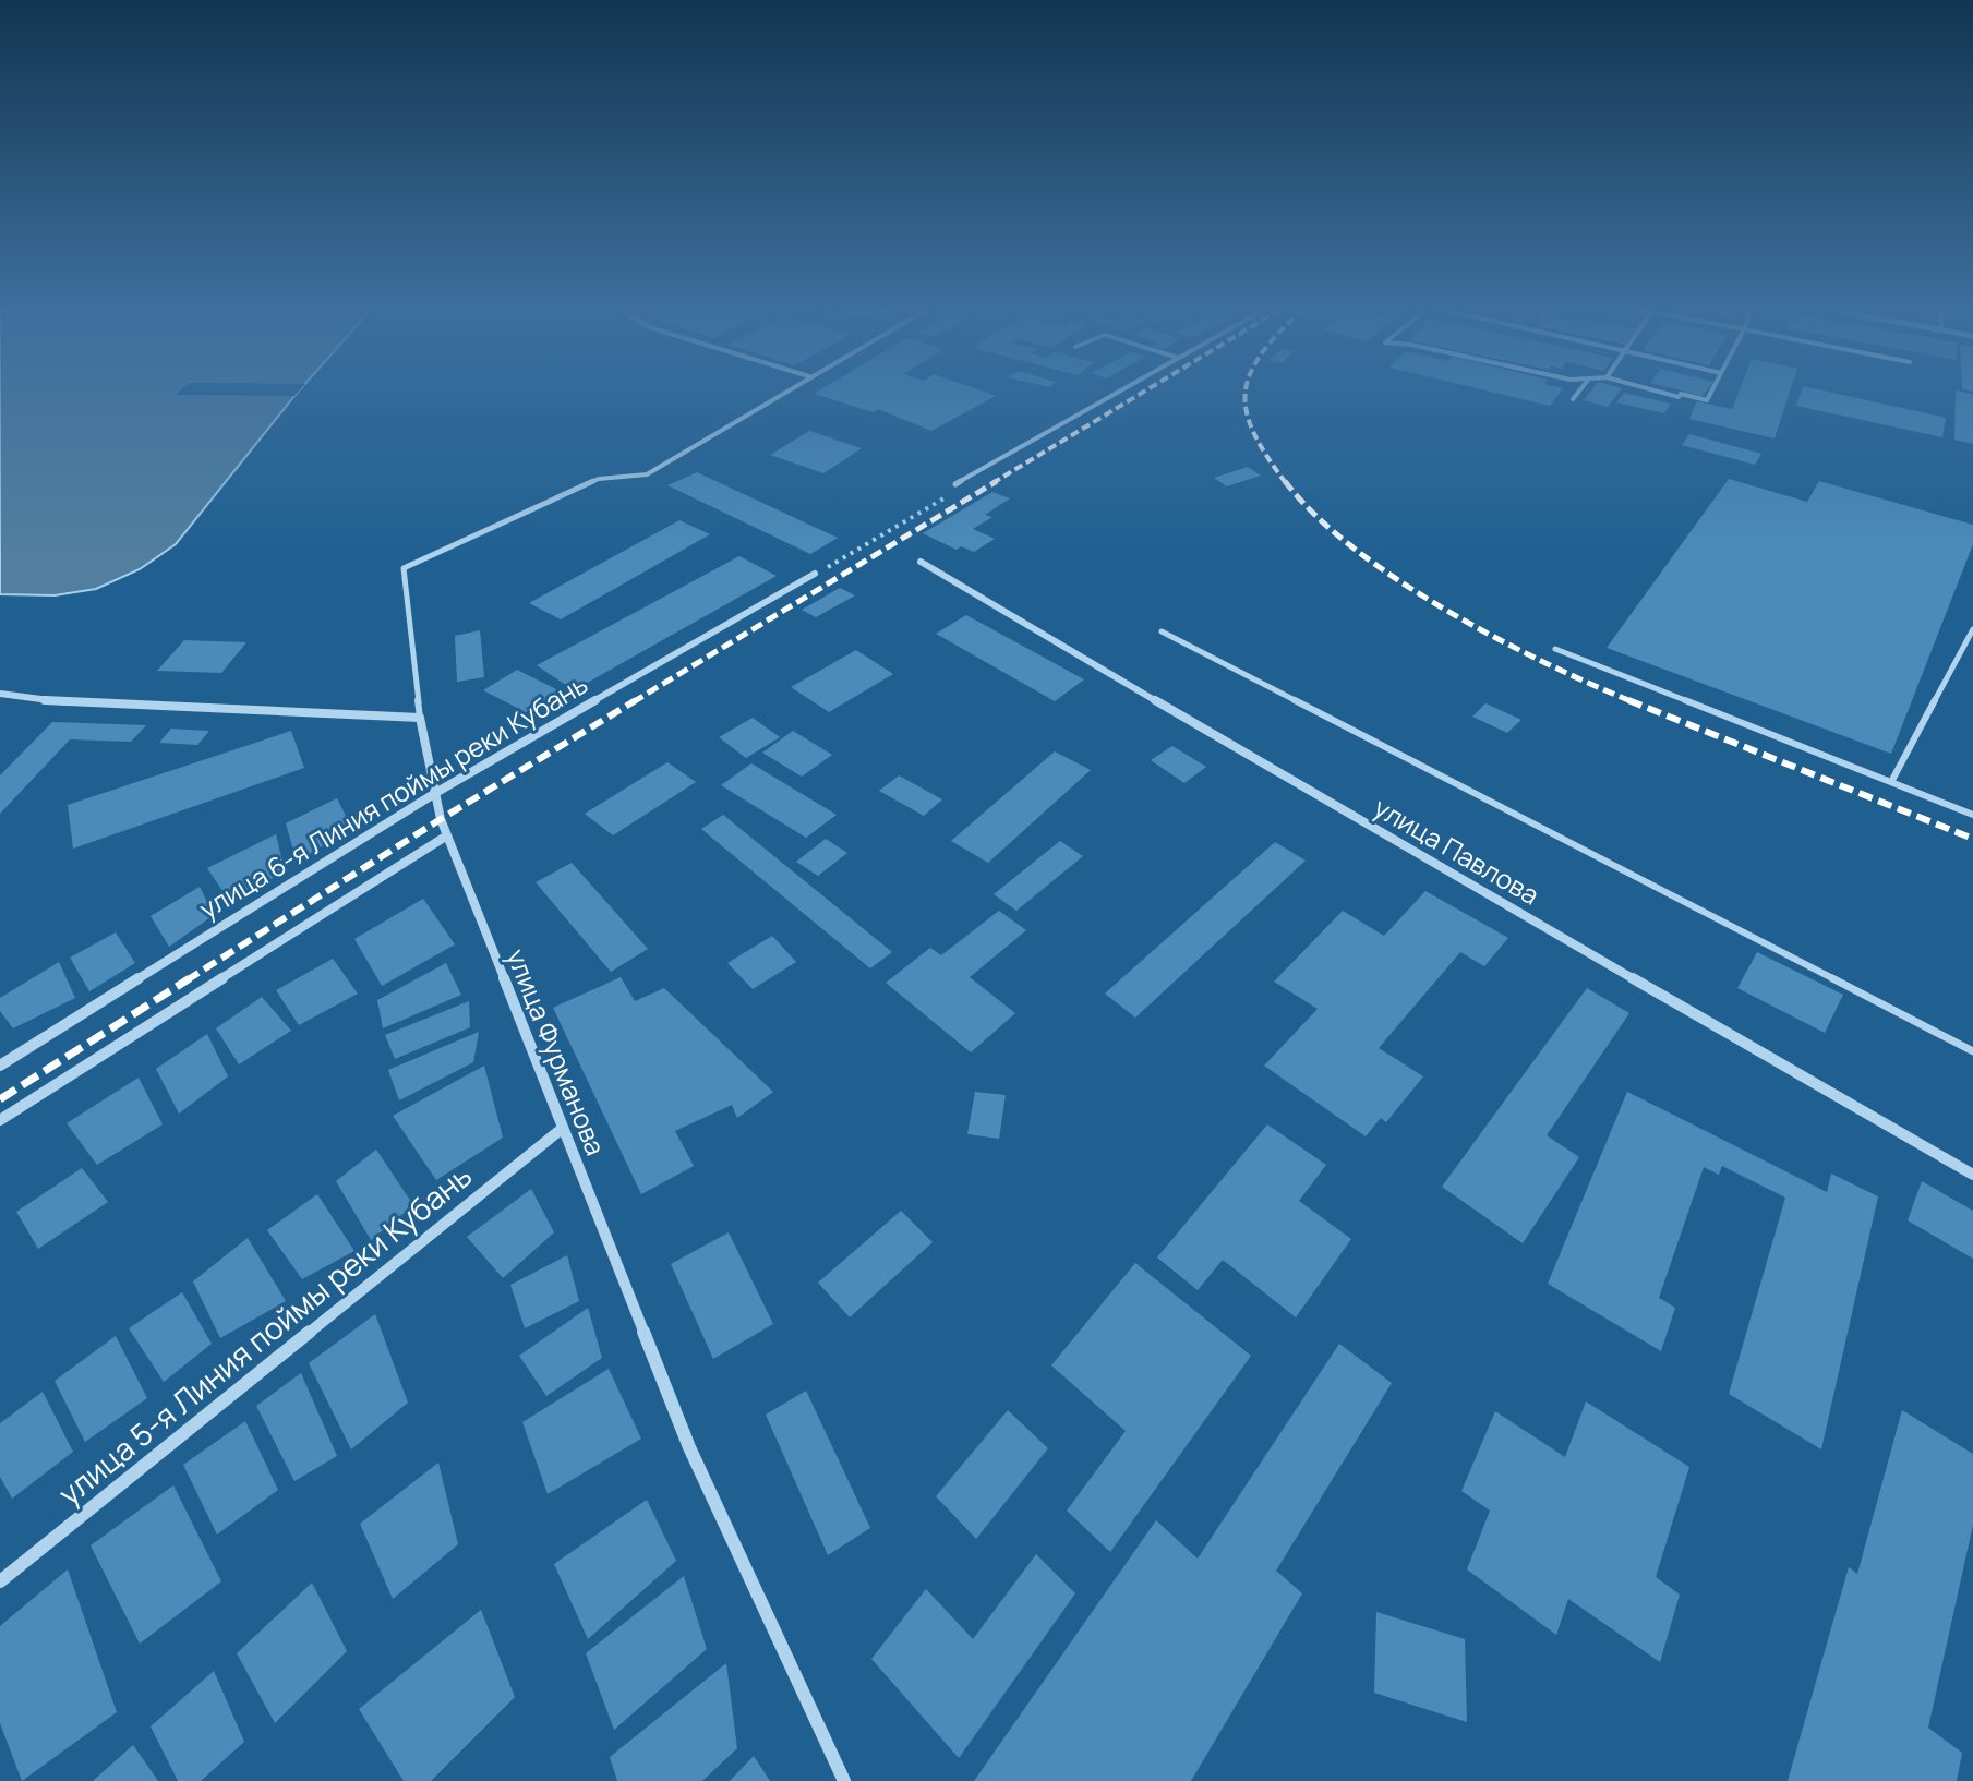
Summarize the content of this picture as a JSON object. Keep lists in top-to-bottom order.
{
  "streets": {
    "street": [
      "улица 6-я Линия поймы реки Кубань",
      "улица Павлова",
      "улица Фурманова",
      "улица 5-я Линия поймы реки Кубань"
    ]
  },
  "crossings": [
    ["улица 6-я Линия поймы реки Кубань", "улица Фурманова"],
    ["улица Фурманова", "улица 5-я Линия поймы реки Кубань"]
  ]
}
